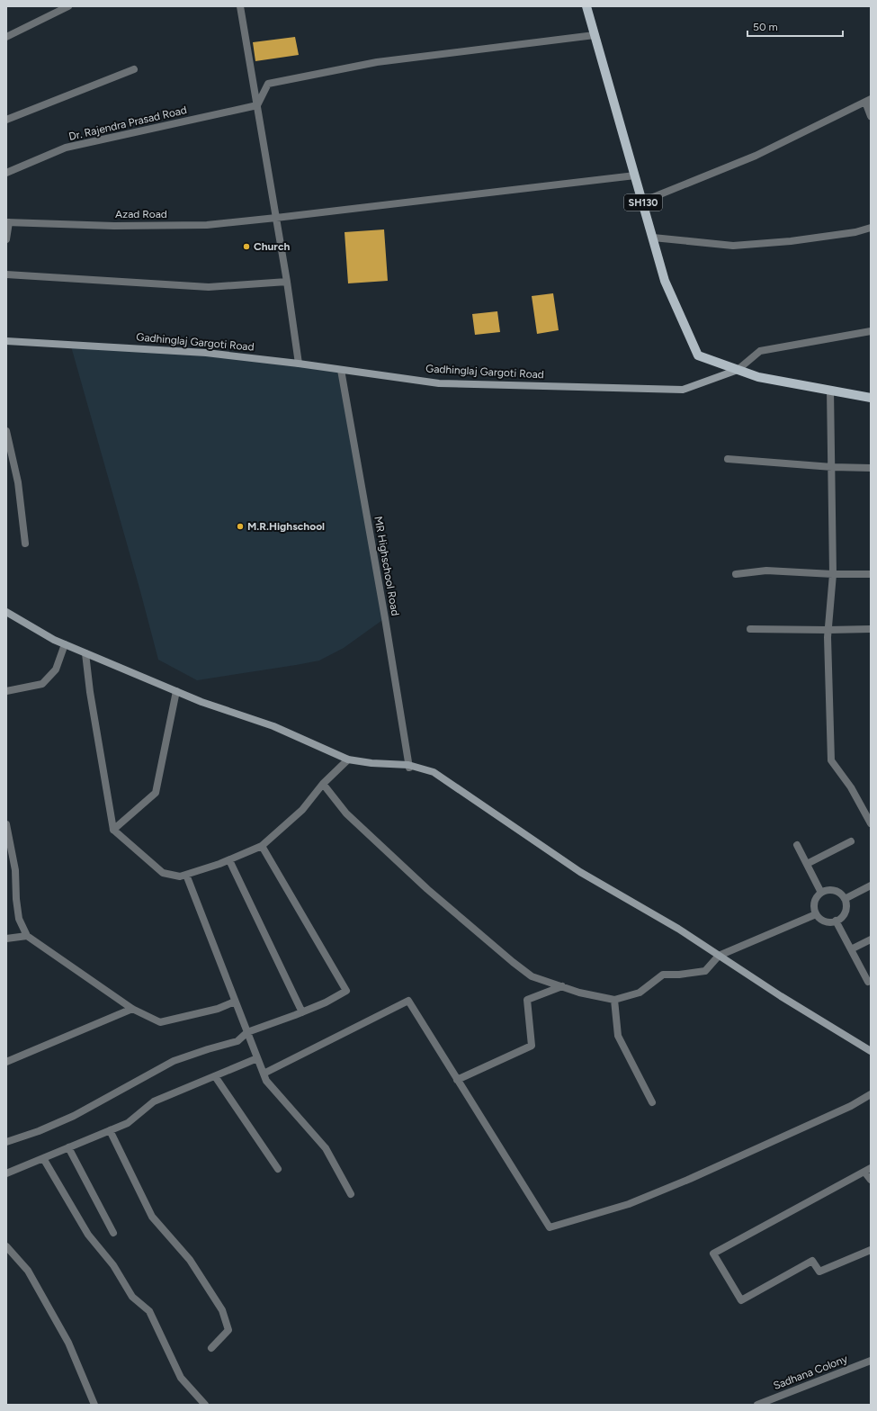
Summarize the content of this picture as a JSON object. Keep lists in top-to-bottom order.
{
  "streets": {
    "main road": ["SH130"],
    "street": [
      "Dr. Rajendra Prasad Road",
      "Azad Road",
      "Gadhinglaj Gargoti Road",
      "MR Highschool Road",
      "Sadhana Colony"
    ]
  },
  "crossings": [
    ["SH130", "Azad Road"],
    ["SH130", "Gadhinglaj Gargoti Road"],
    ["Gadhinglaj Gargoti Road", "MR Highschool Road"]
  ],
  "places": ["Church", "M.R.Highschool"],
  "scale_bar": "50 m"
}
